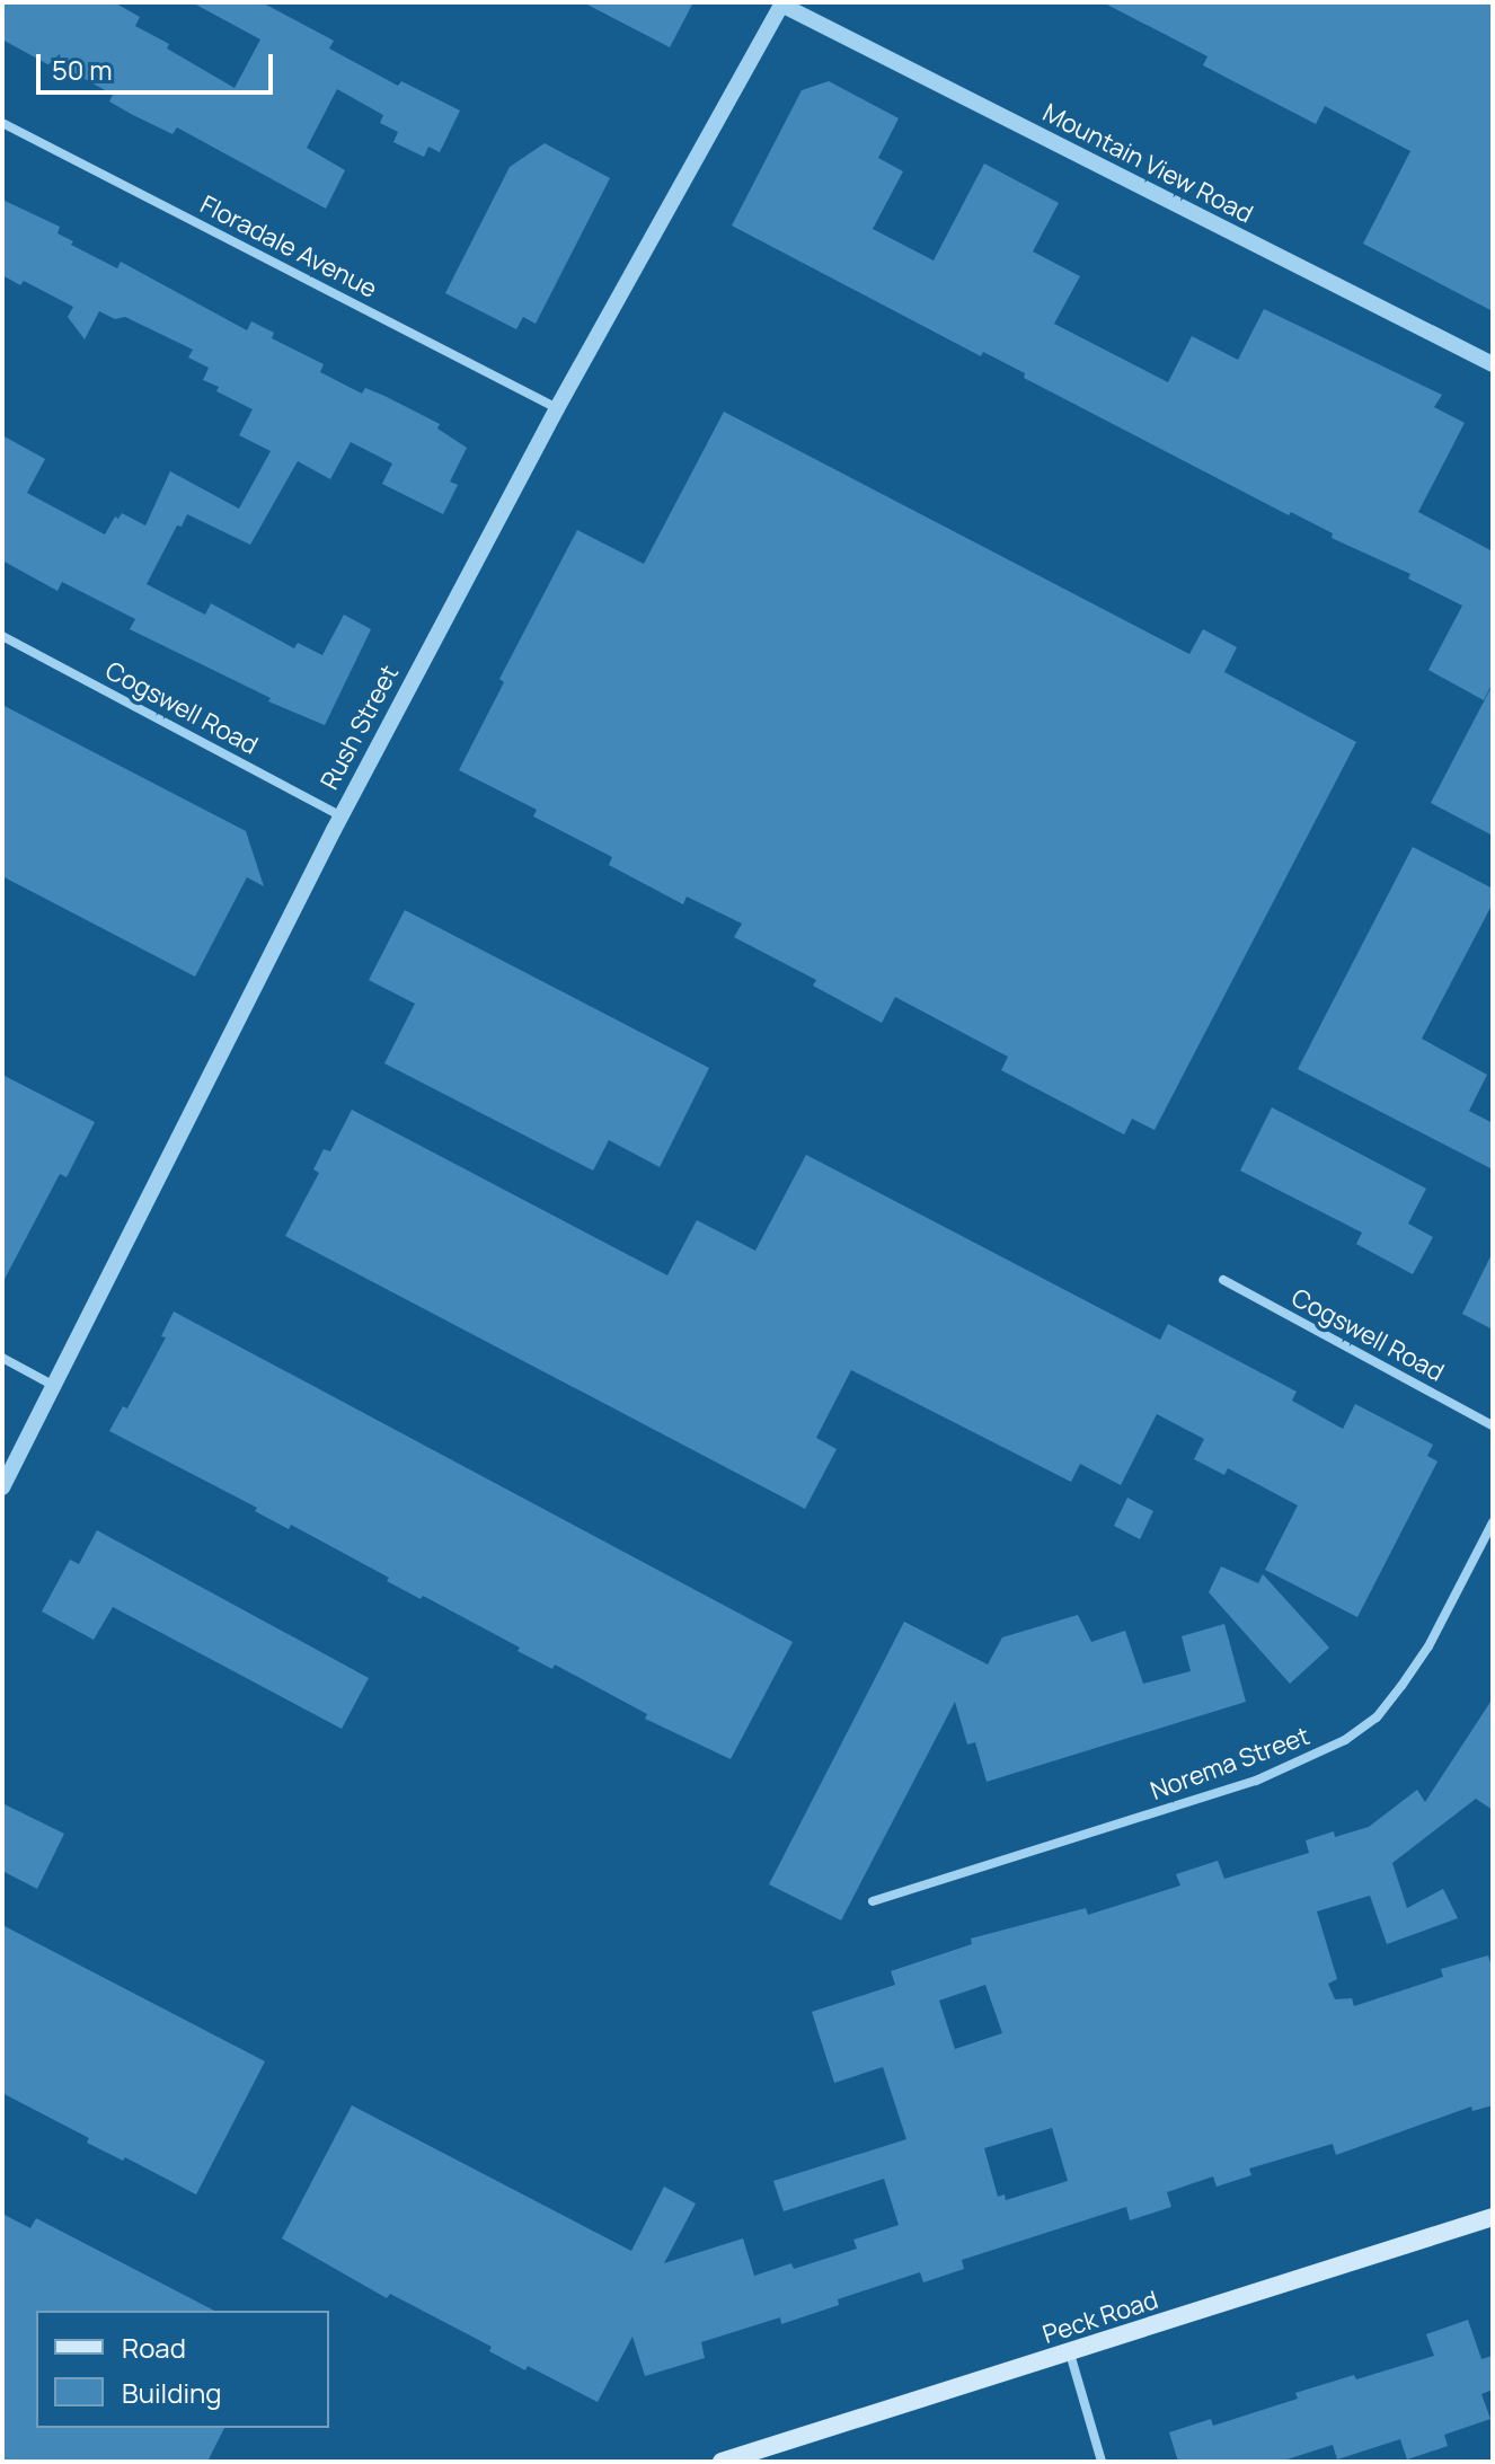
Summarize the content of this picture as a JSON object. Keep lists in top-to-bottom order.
{
  "streets": {
    "main road": ["Peck Road"],
    "street": [
      "Mountain View Road",
      "Floradale Avenue",
      "Cogswell Road",
      "Rush Street",
      "Norema Street"
    ]
  },
  "crossings": [
    ["Mountain View Road", "Rush Street"],
    ["Floradale Avenue", "Rush Street"],
    ["Cogswell Road", "Rush Street"]
  ],
  "legend": ["Road", "Building"],
  "scale_bar": "50 m"
}
